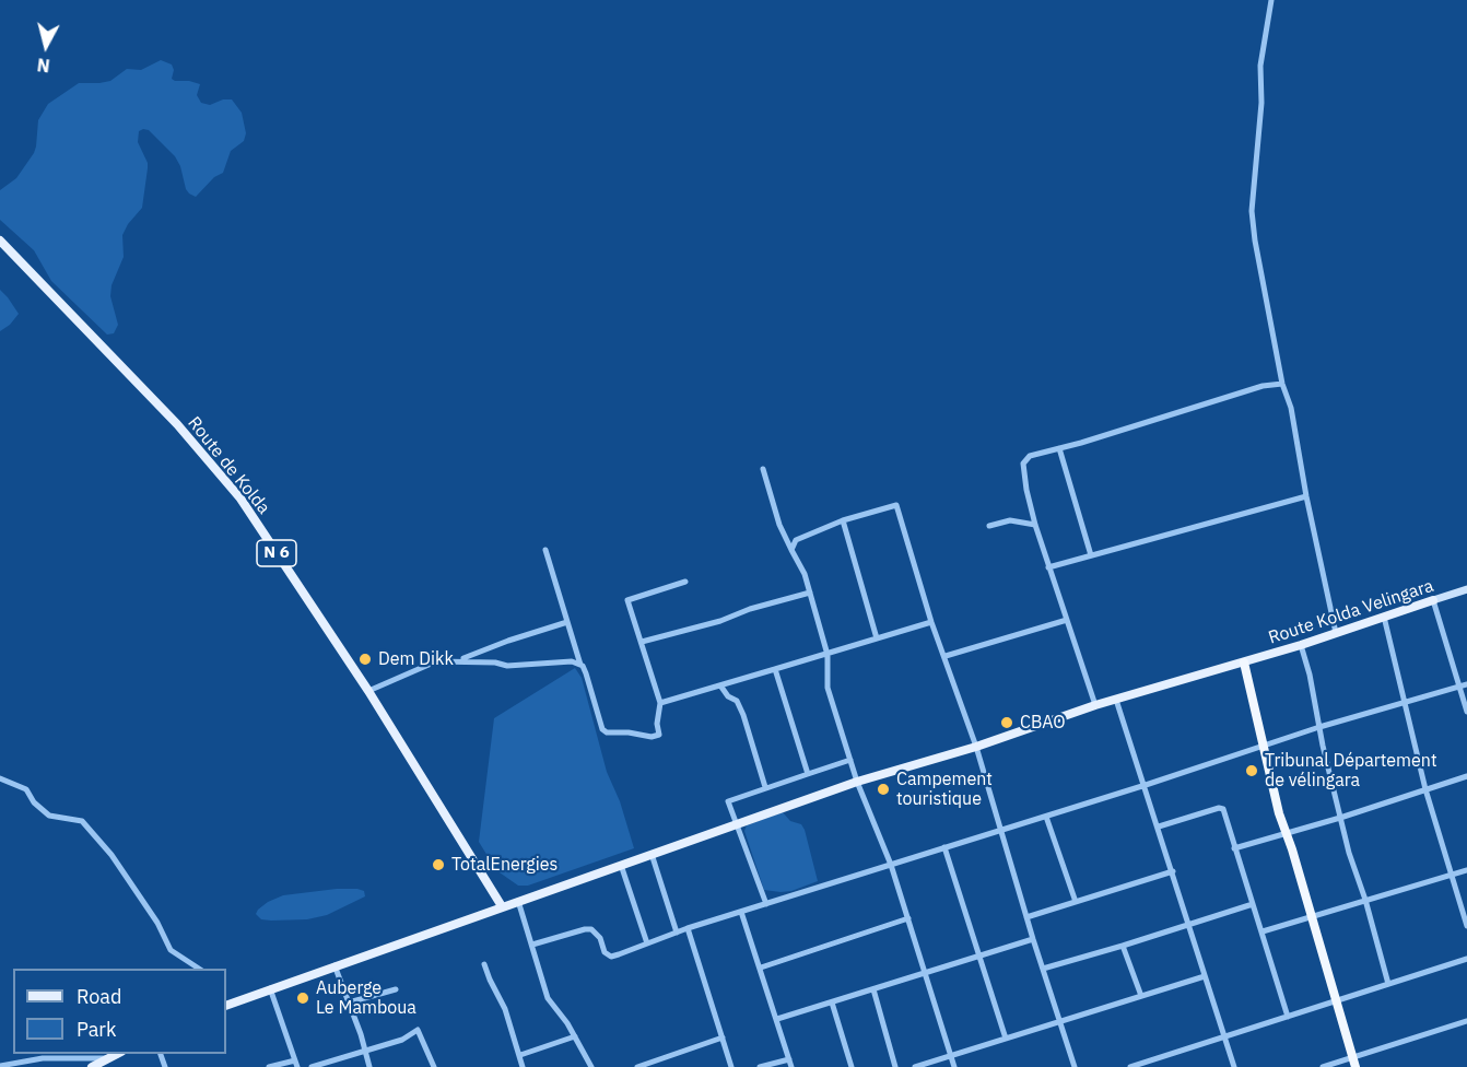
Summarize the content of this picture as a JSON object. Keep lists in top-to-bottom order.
{
  "streets": {
    "main road": ["Route de Kolda", "N 6", "Route Kolda Velingara"]
  },
  "crossings": [
    ["Route de Kolda", "Route Kolda Velingara"]
  ],
  "places": [
    "Dem Dikk",
    "CBAO",
    "Tribunal Département de vélingara",
    "Campement touristique",
    "TotalEnergies",
    "Auberge Le Mamboua"
  ],
  "legend": ["Road", "Park"],
  "north": "bottom"
}
